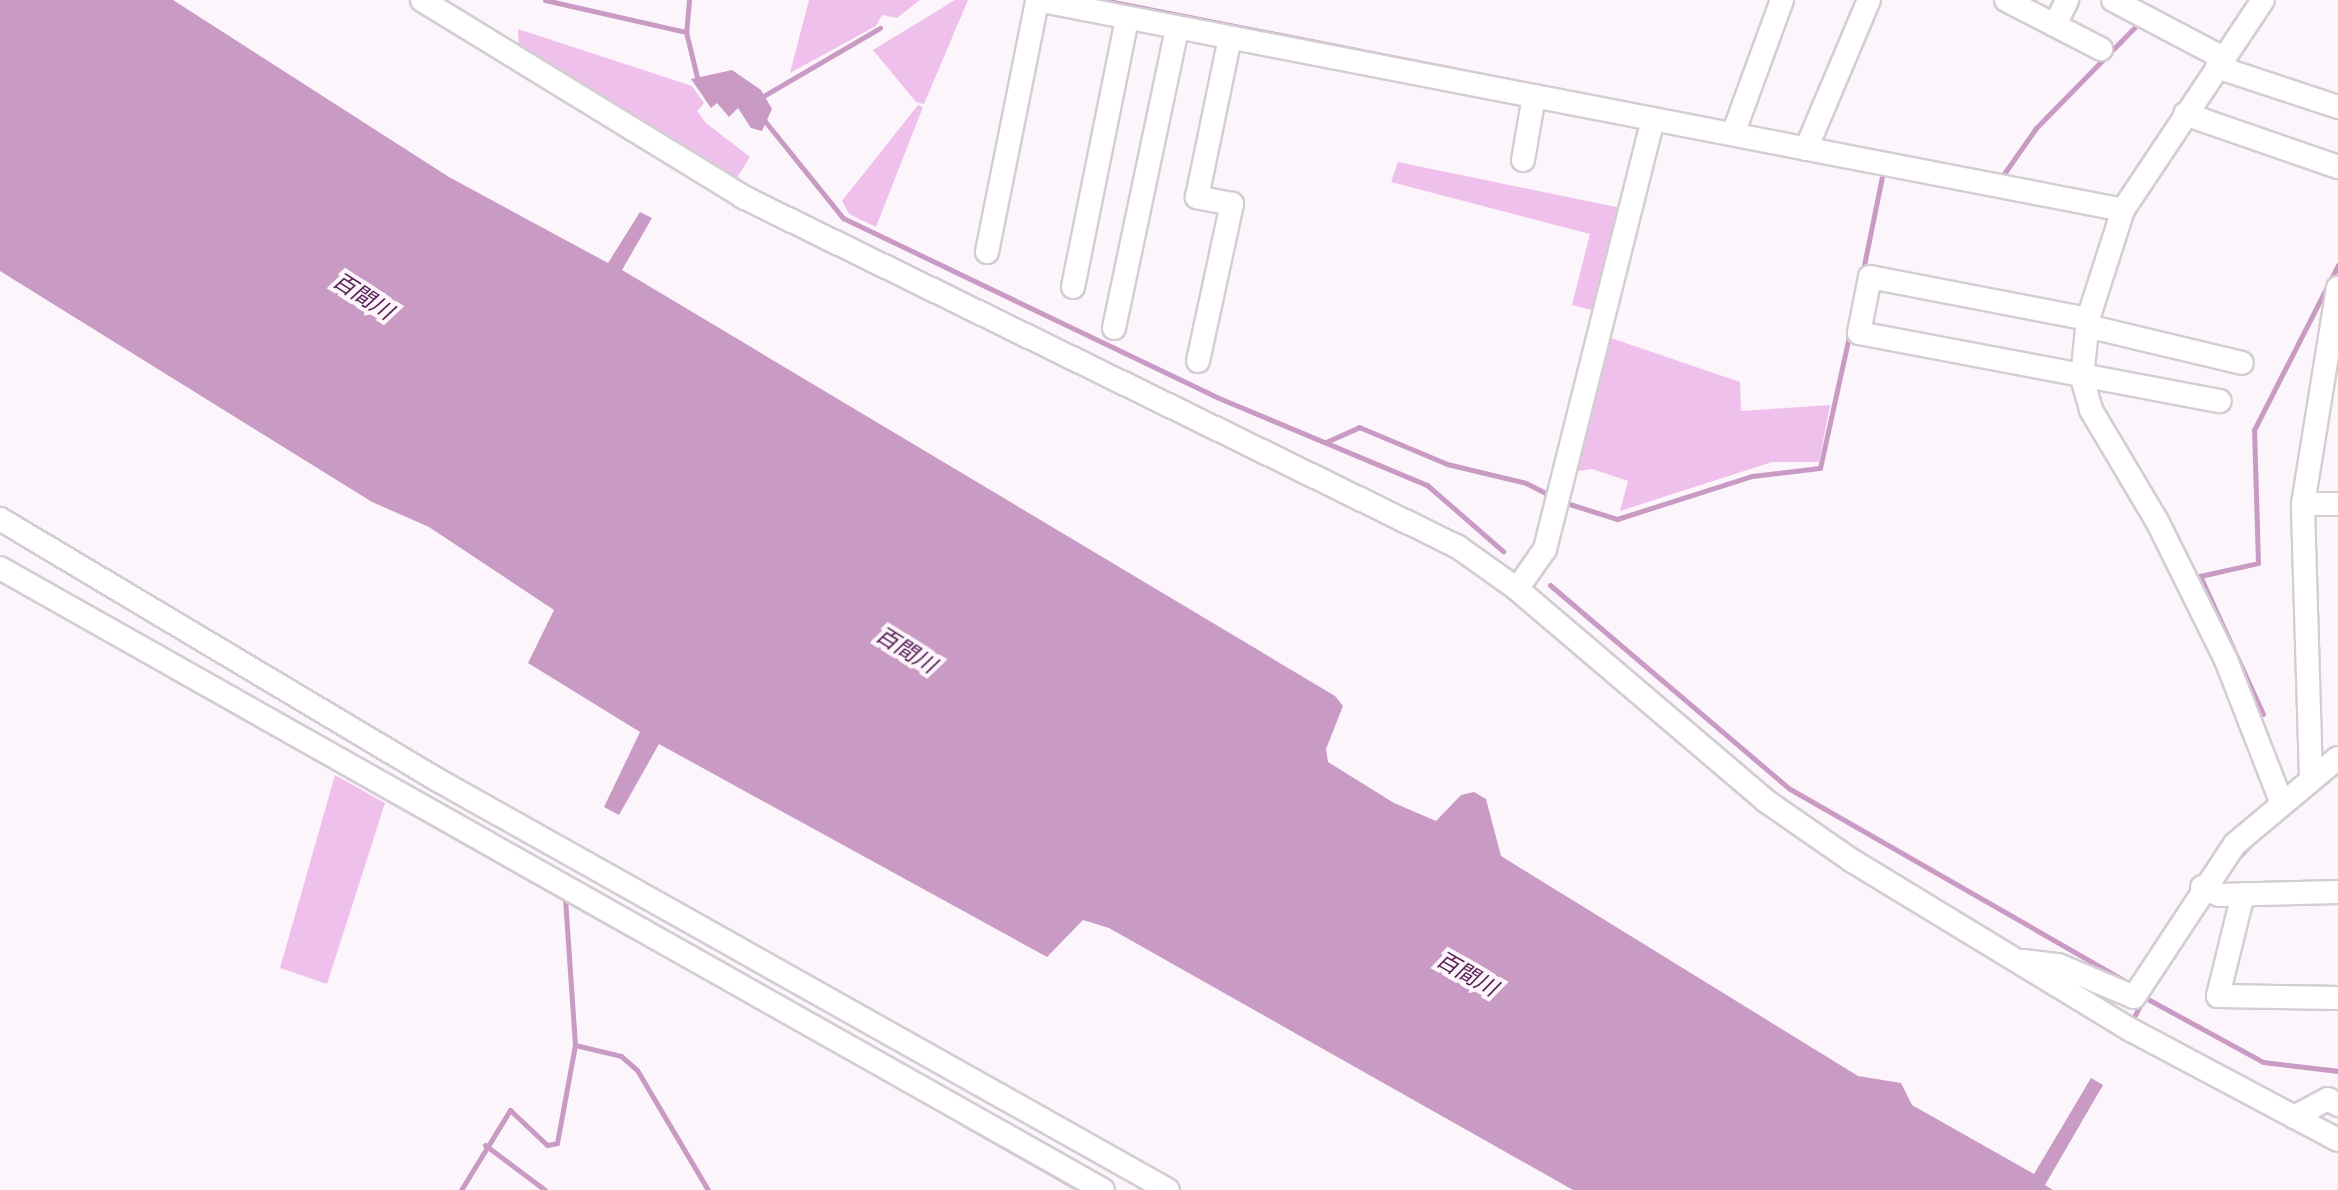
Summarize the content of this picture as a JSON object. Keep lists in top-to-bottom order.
{
  "water": ["百間川"]
}
